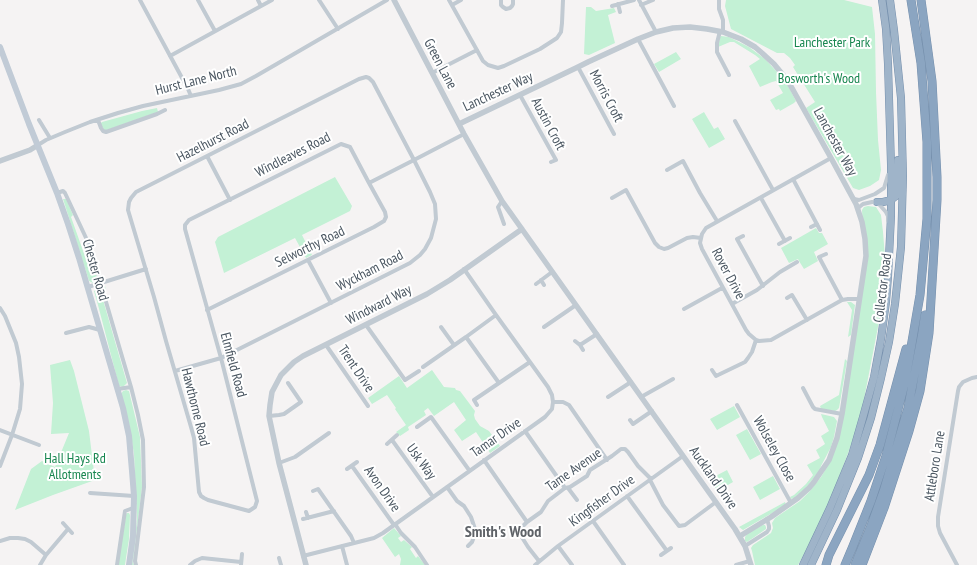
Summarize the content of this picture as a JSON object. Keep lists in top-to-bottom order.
{
  "streets": {
    "highway": ["Collector Road"],
    "main road": ["Chester Road"],
    "street": [
      "Green Lane",
      "Hurst Lane North",
      "Lanchester Way",
      "Morris Croft",
      "Austin Croft",
      "Hazelhurst Road",
      "Windleaves Road",
      "Selworthy Road",
      "Wyckham Road",
      "Rover Drive",
      "Windward Way",
      "Elmfield Road",
      "Trent Drive",
      "Hawthorne Road",
      "Tamar Drive",
      "Wolseley Close",
      "Usk Way",
      "Attleboro Lane",
      "Tame Avenue",
      "Auckland Drive",
      "Avon Drive",
      "Kingfisher Drive"
    ]
  },
  "crossings": [
    ["Green Lane", "Lanchester Way"],
    ["Green Lane", "Windward Way"],
    ["Green Lane", "Auckland Drive"],
    ["Hurst Lane North", "Chester Road"],
    ["Lanchester Way", "Morris Croft"],
    ["Lanchester Way", "Austin Croft"],
    ["Lanchester Way", "Rover Drive"],
    ["Lanchester Way", "Wolseley Close"],
    ["Lanchester Way", "Auckland Drive"],
    ["Hazelhurst Road", "Wyckham Road"],
    ["Hazelhurst Road", "Hawthorne Road"],
    ["Windleaves Road", "Selworthy Road"],
    ["Windleaves Road", "Elmfield Road"],
    ["Selworthy Road", "Elmfield Road"],
    ["Wyckham Road", "Elmfield Road"],
    ["Wyckham Road", "Hawthorne Road"],
    ["Windward Way", "Trent Drive"],
    ["Windward Way", "Tamar Drive"],
    ["Windward Way", "Auckland Drive"],
    ["Elmfield Road", "Hawthorne Road"],
    ["Tamar Drive", "Usk Way"],
    ["Tamar Drive", "Avon Drive"],
    ["Tame Avenue", "Kingfisher Drive"],
    ["Auckland Drive", "Kingfisher Drive"]
  ],
  "districts": ["Smith's Wood"],
  "parks": ["Lanchester Park", "Bosworth's Wood", "Hall Hays Rd Allotments"]
}
